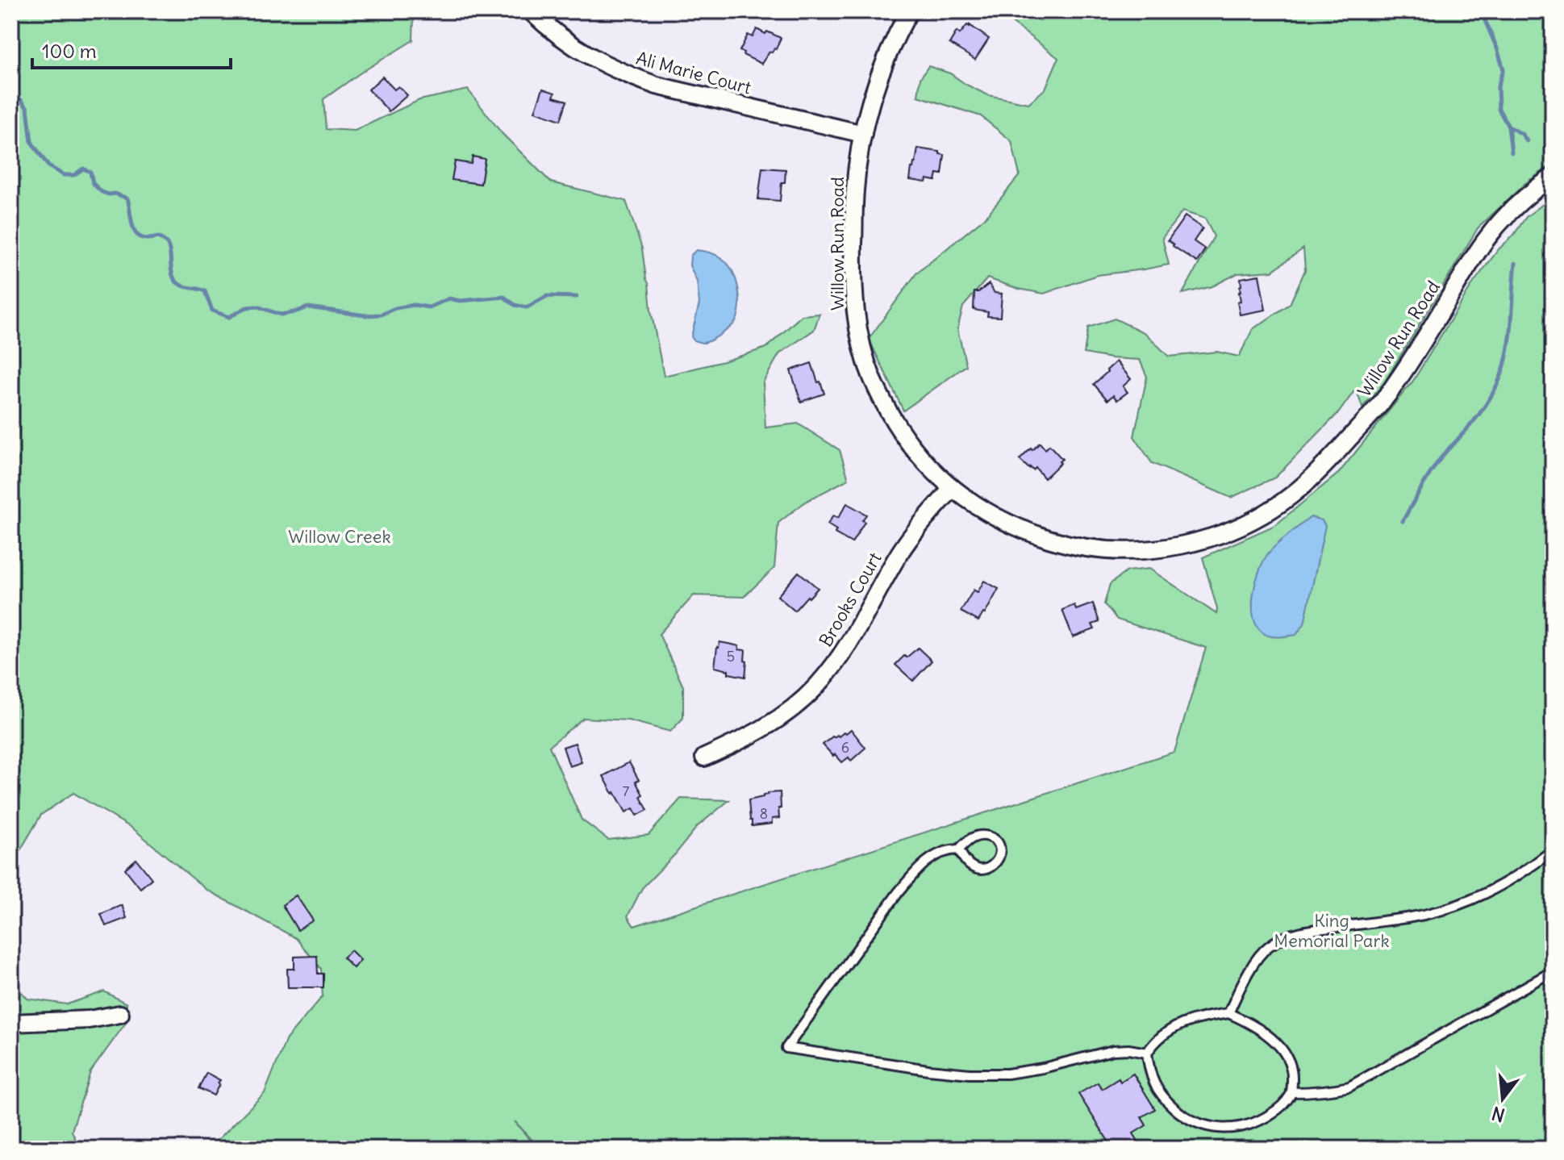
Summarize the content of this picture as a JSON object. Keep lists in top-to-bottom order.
{
  "streets": {
    "street": ["Ali Marie Court", "Willow Run Road", "Brooks Court"]
  },
  "crossings": [
    ["Ali Marie Court", "Willow Run Road"],
    ["Willow Run Road", "Brooks Court"]
  ],
  "parks": ["Willow Creek", "King Memorial Park"],
  "house_numbers": [
    "5",
    "6",
    "7",
    "8"
  ],
  "scale_bar": "100 m",
  "north": "bottom"
}
